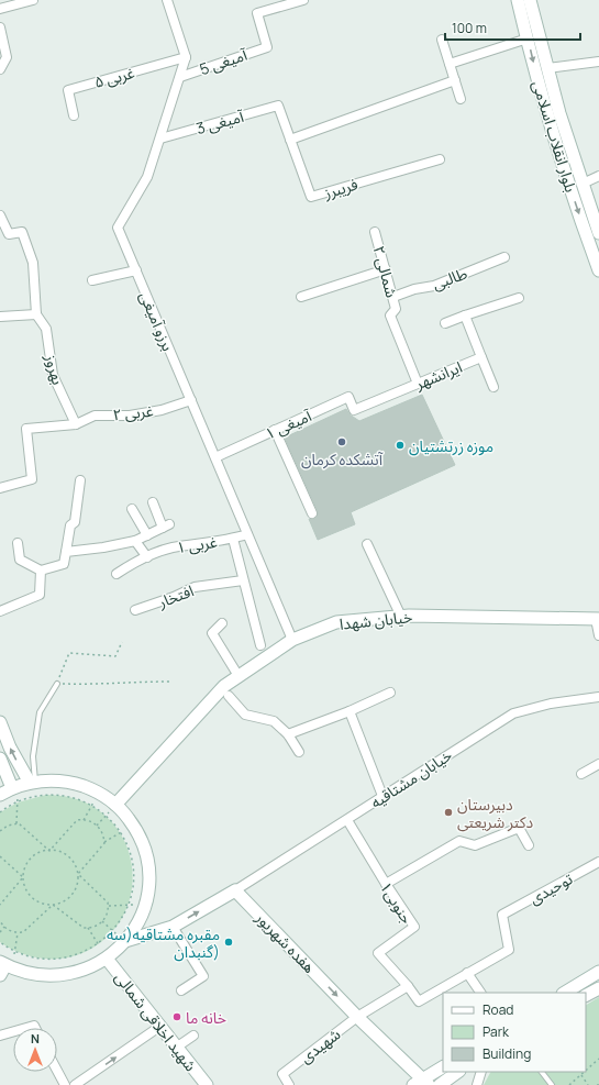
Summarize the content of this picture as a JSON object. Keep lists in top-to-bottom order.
{
  "streets": {
    "main road": [
      "بلوار انقلاب اسلامی",
      "خیابان شهدا",
      "هفده شهریور",
      "شهید اخلاقی شمالی"
    ],
    "street": [
      "آمیغی 5",
      "۵ غربی",
      "آمیغی 3",
      "فریبرز",
      "۲ شمالی",
      "طالبی",
      "برزو آمیغی",
      "بهروز",
      "ایرانشهر",
      "۲ غربی",
      "آمیغی ۱",
      "۱ غربی",
      "افتخار",
      "خیابان مشتاقیه",
      "توحیدی",
      "جنوبی۱",
      "شهیدی"
    ]
  },
  "crossings": [
    ["آمیغی 5", "برزو آمیغی"],
    ["۵ غربی", "برزو آمیغی"],
    ["آمیغی 3", "فریبرز"],
    ["آمیغی 3", "برزو آمیغی"],
    ["۲ شمالی", "طالبی"],
    ["۲ شمالی", "ایرانشهر"],
    ["برزو آمیغی", "۲ غربی"],
    ["برزو آمیغی", "آمیغی ۱"],
    ["برزو آمیغی", "۱ غربی"],
    ["برزو آمیغی", "خیابان شهدا"],
    ["بهروز", "۲ غربی"],
    ["ایرانشهر", "آمیغی ۱"],
    ["خیابان مشتاقیه", "جنوبی۱"],
    ["خیابان مشتاقیه", "هفده شهریور"],
    ["هفده شهریور", "شهیدی"]
  ],
  "one_way": ["هفده شهریور"],
  "places": [
    "آتشکده کرمان",
    "موزه زرتشتیان",
    "دبیرستان دکتر شریعتی",
    "مقبره مشتاقیه(سه گنبدان)",
    "خانه ما"
  ],
  "legend": ["Road", "Park", "Building"],
  "scale_bar": "100 m",
  "north": "top"
}
